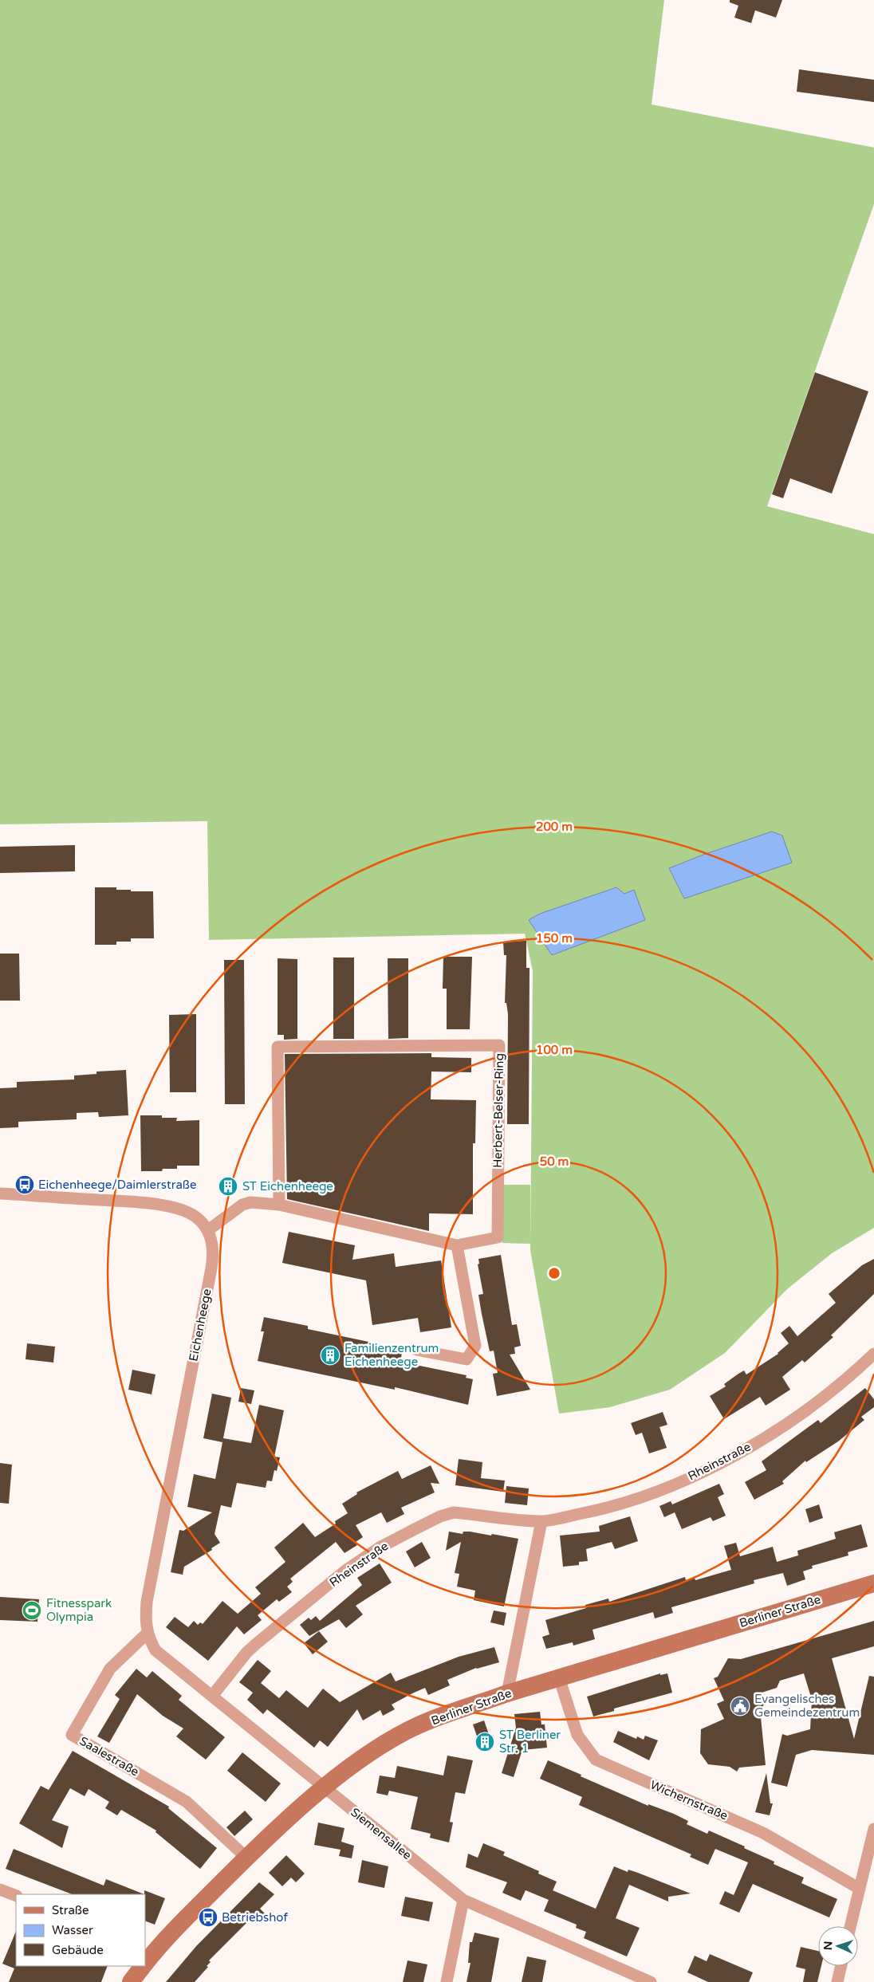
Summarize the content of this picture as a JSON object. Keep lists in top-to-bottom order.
{
  "streets": {
    "street": [
      "Herbert-Belser-Ring",
      "Eichenheege",
      "Rheinstraße",
      "Berliner Straße",
      "Saalestraße",
      "Wichernstraße",
      "Siemensallee"
    ]
  },
  "crossings": [
    ["Herbert-Belser-Ring", "Eichenheege"],
    ["Eichenheege", "Saalestraße"],
    ["Eichenheege", "Siemensallee"],
    ["Rheinstraße", "Siemensallee"],
    ["Berliner Straße", "Saalestraße"],
    ["Berliner Straße", "Wichernstraße"],
    ["Berliner Straße", "Siemensallee"],
    ["Saalestraße", "Siemensallee"]
  ],
  "places": {
    "bus stop": ["Eichenheege/Daimlerstraße", "Betriebshof"],
    "building": ["ST Eichenheege", "Familienzentrum Eichenheege", "ST Berliner Str. 1"],
    "sports": ["Fitnesspark Olympia"],
    "public building": ["Evangelisches Gemeindezentrum"]
  },
  "legend": ["Straße", "Wasser", "Gebäude"],
  "north": "left",
  "rings": [
    "200 m",
    "150 m",
    "100 m",
    "50 m"
  ]
}
